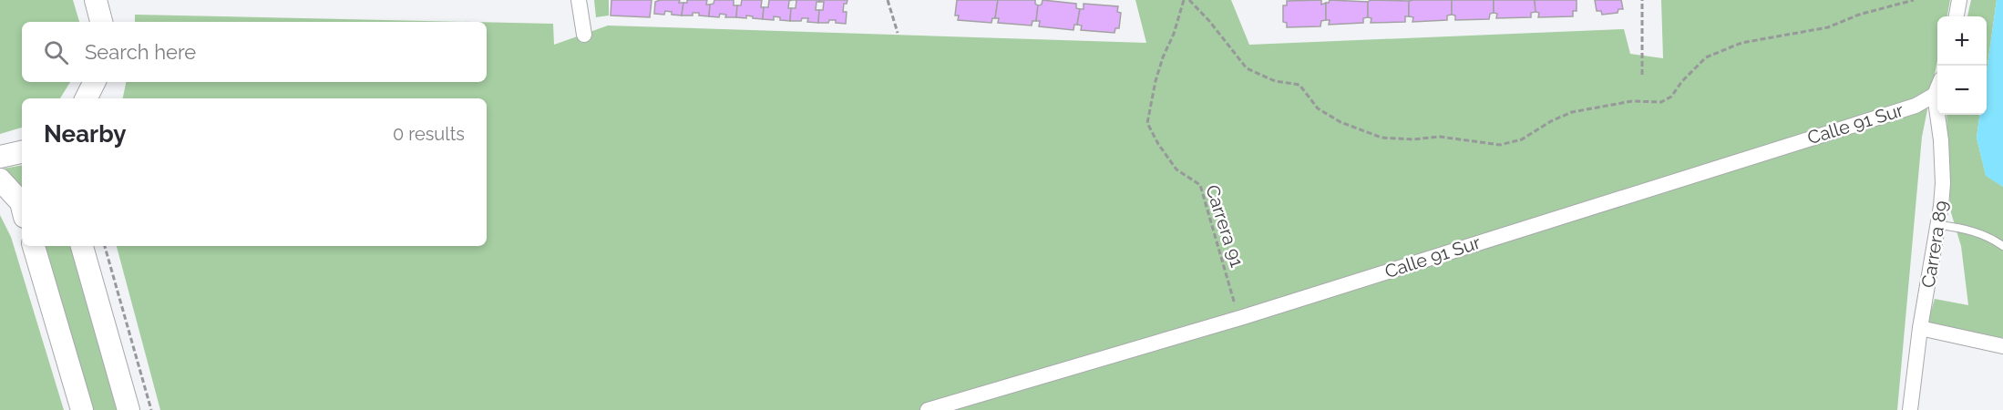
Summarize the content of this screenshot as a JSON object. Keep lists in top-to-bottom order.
{
  "streets": {
    "street": ["Calle 91 Sur", "Carrera 89"],
    "path": ["Carrera 91"]
  },
  "crossings": [
    ["Calle 91 Sur", "Carrera 91"],
    ["Calle 91 Sur", "Carrera 89"]
  ],
  "page": {
    "map_buttons": ["+", "−"],
    "search": "Search here",
    "heading": ["Nearby", "0 results"]
  }
}
